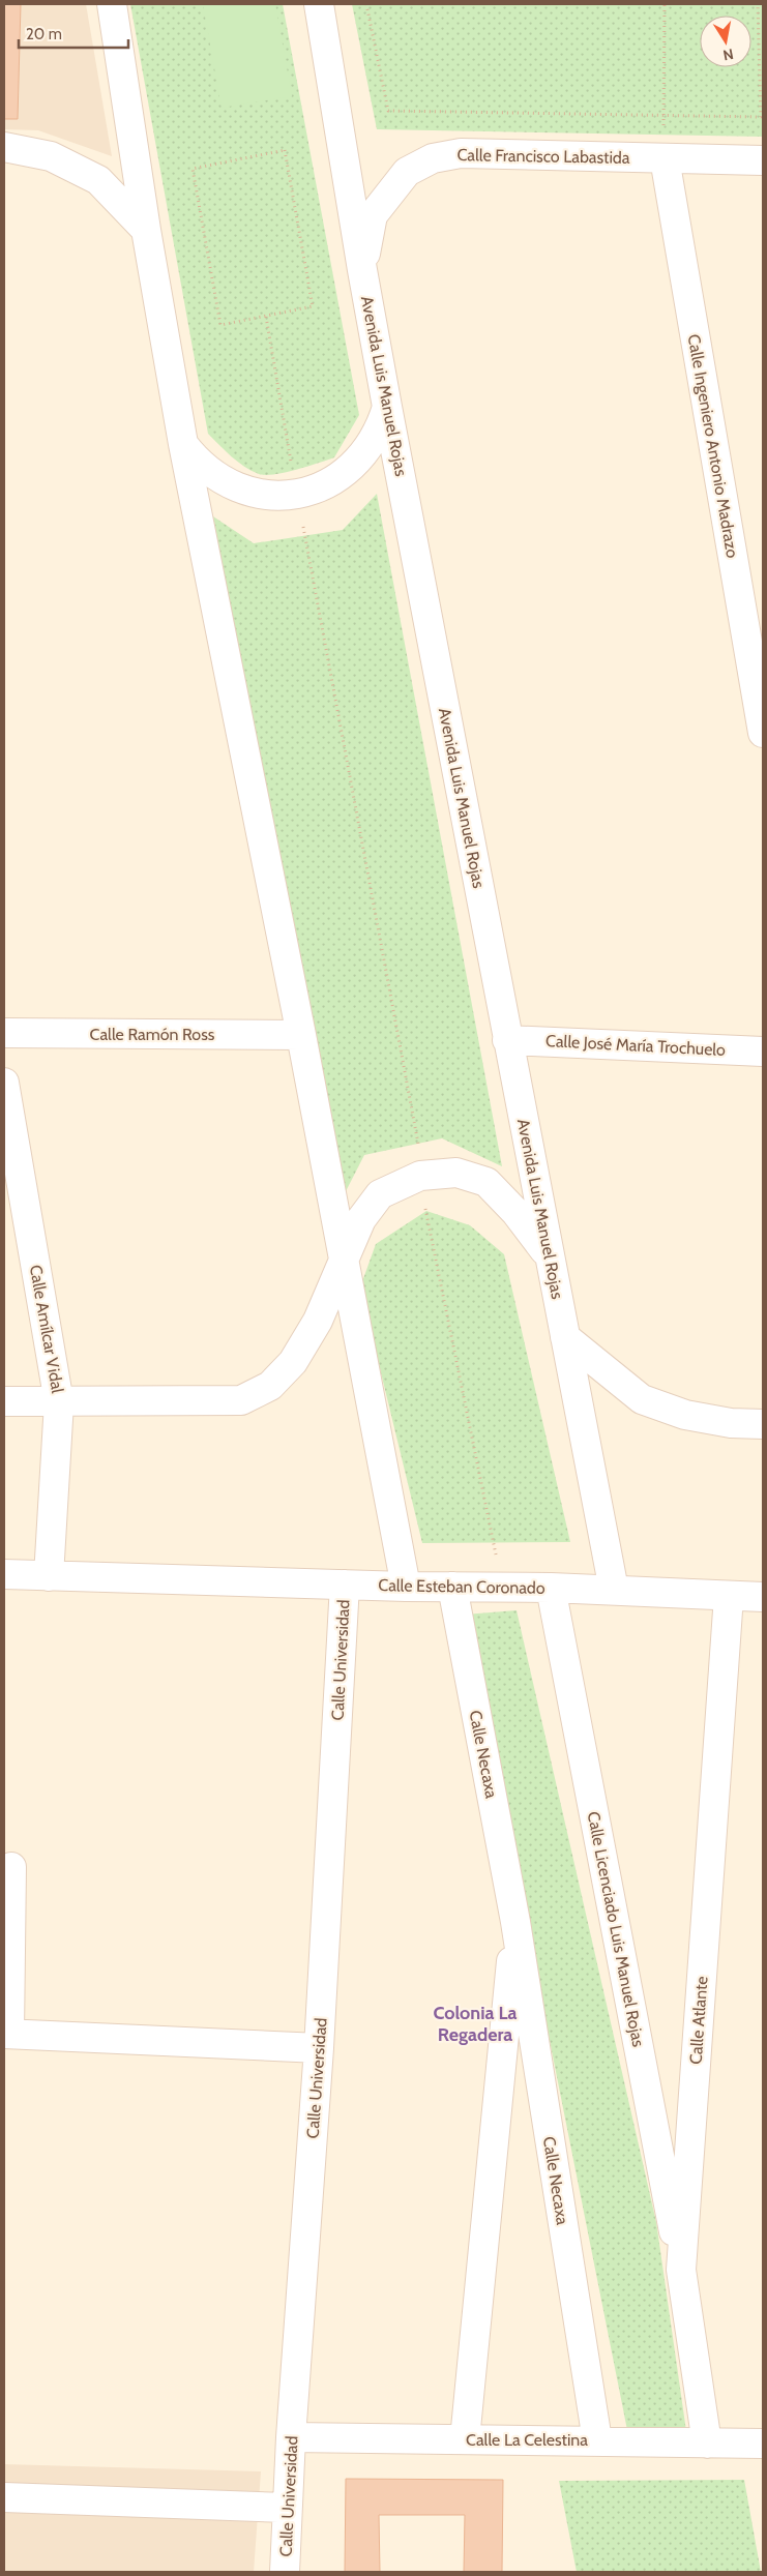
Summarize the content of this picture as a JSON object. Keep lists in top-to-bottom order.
{
  "streets": {
    "street": [
      "Calle Francisco Labastida",
      "Avenida Luis Manuel Rojas",
      "Calle Ingeniero Antonio Madrazo",
      "Calle Ramón Ross",
      "Calle José María Trochuelo",
      "Calle Amílcar Vidal",
      "Calle Esteban Coronado",
      "Calle Universidad",
      "Calle Necaxa",
      "Calle Licenciado Luis Manuel Rojas",
      "Calle Atlante",
      "Calle La Celestina"
    ]
  },
  "crossings": [
    ["Calle Francisco Labastida", "Avenida Luis Manuel Rojas"],
    ["Calle Francisco Labastida", "Calle Ingeniero Antonio Madrazo"],
    ["Avenida Luis Manuel Rojas", "Calle José María Trochuelo"],
    ["Avenida Luis Manuel Rojas", "Calle Esteban Coronado"],
    ["Calle Amílcar Vidal", "Calle Esteban Coronado"],
    ["Calle Esteban Coronado", "Calle Universidad"],
    ["Calle Esteban Coronado", "Calle Necaxa"],
    ["Calle Esteban Coronado", "Calle Licenciado Luis Manuel Rojas"],
    ["Calle Esteban Coronado", "Calle Atlante"],
    ["Calle Universidad", "Calle La Celestina"],
    ["Calle Necaxa", "Calle La Celestina"],
    ["Calle Licenciado Luis Manuel Rojas", "Calle Atlante"],
    ["Calle Atlante", "Calle La Celestina"]
  ],
  "districts": ["Colonia La Regadera"],
  "scale_bar": "20 m",
  "north": "bottom"
}
